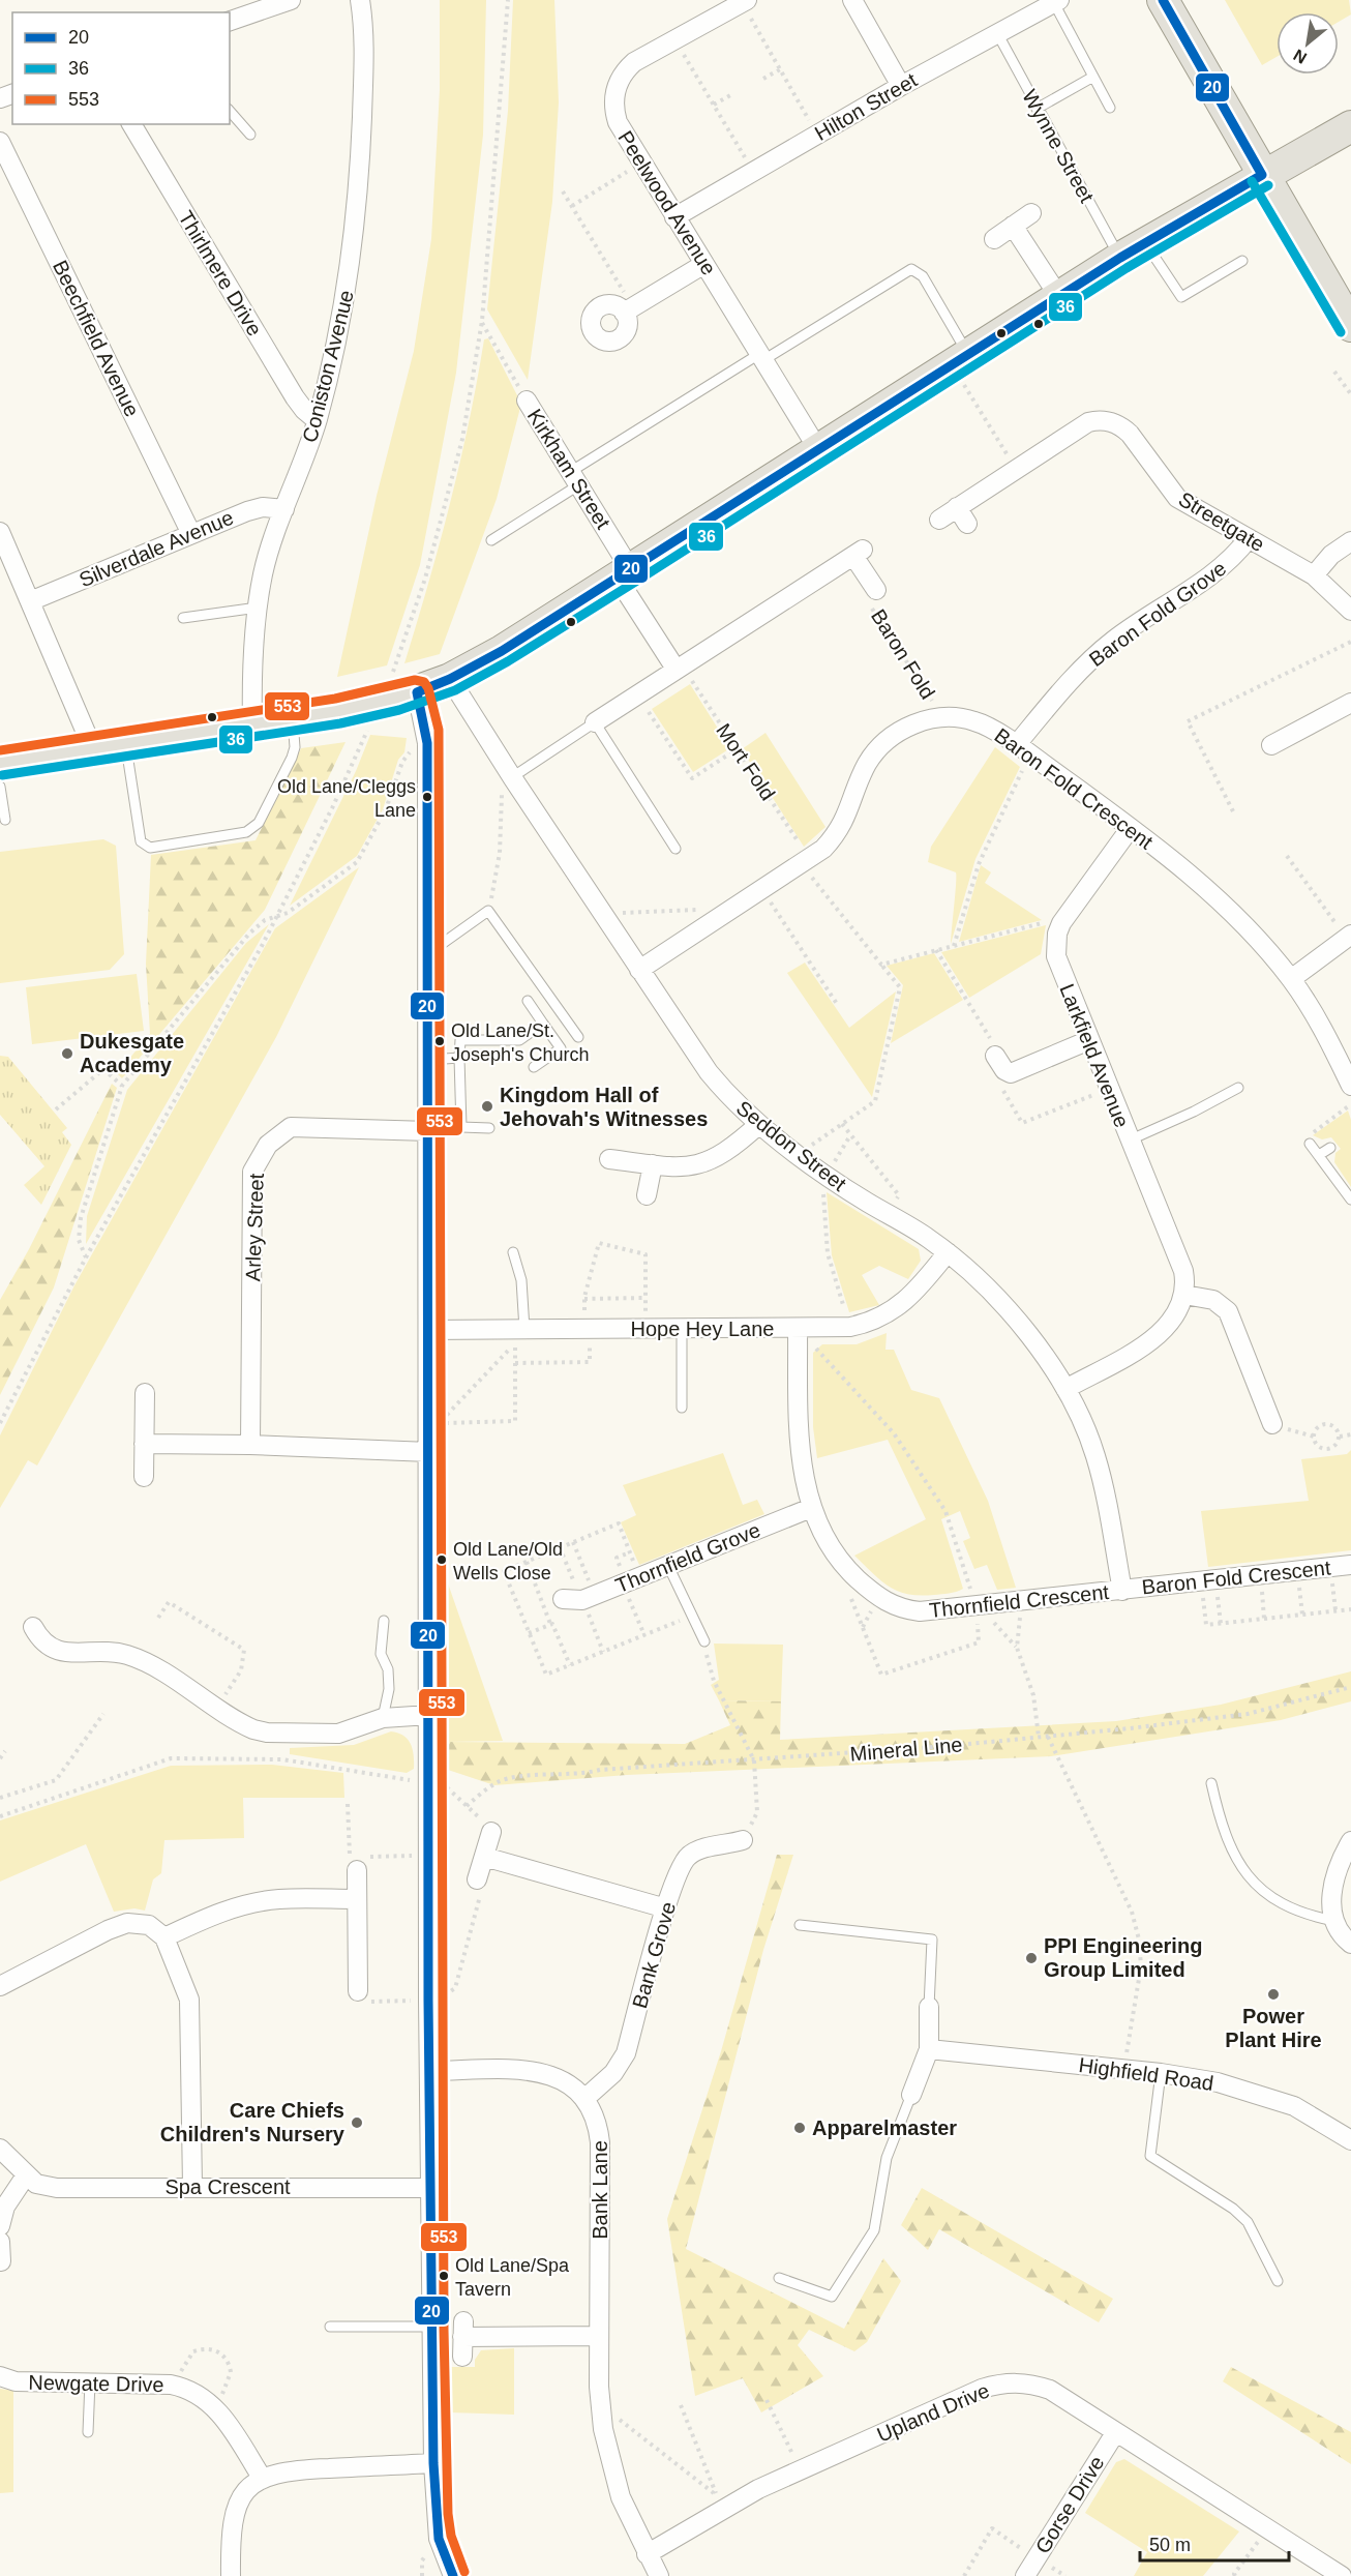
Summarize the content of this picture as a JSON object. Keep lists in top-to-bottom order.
{
  "streets": {
    "street": [
      "Hilton Street",
      "Peelwood Avenue",
      "Thirlmere Drive",
      "Beechfield Avenue",
      "Coniston Avenue",
      "Kirkham Street",
      "Streetgate",
      "Silverdale Avenue",
      "Baron Fold Grove",
      "Baron Fold Crescent",
      "Larkfield Avenue",
      "Seddon Street",
      "Arley Street",
      "Hope Hey Lane",
      "Thornfield Grove",
      "Thornfield Crescent",
      "Bank Grove",
      "Highfield Road",
      "Spa Crescent",
      "Bank Lane",
      "Newgate Drive",
      "Upland Drive",
      "Gorse Drive"
    ],
    "lane": ["Wynne Street"],
    "path": ["Baron Fold", "Mort Fold", "Mineral Line"]
  },
  "crossings": [
    ["Hilton Street", "Wynne Street"],
    ["Hilton Street", "Peelwood Avenue"],
    ["Thirlmere Drive", "Coniston Avenue"],
    ["Beechfield Avenue", "Silverdale Avenue"],
    ["Coniston Avenue", "Silverdale Avenue"],
    ["Streetgate", "Baron Fold Grove"],
    ["Baron Fold Grove", "Baron Fold Crescent"],
    ["Baron Fold", "Baron Fold Crescent"],
    ["Mort Fold", "Baron Fold Crescent"],
    ["Baron Fold Crescent", "Larkfield Avenue"],
    ["Baron Fold Crescent", "Seddon Street"],
    ["Baron Fold Crescent", "Thornfield Crescent"],
    ["Seddon Street", "Hope Hey Lane"],
    ["Seddon Street", "Thornfield Crescent"],
    ["Hope Hey Lane", "Thornfield Crescent"],
    ["Thornfield Grove", "Thornfield Crescent"],
    ["Bank Grove", "Bank Lane"],
    ["Bank Lane", "Upland Drive"],
    ["Upland Drive", "Gorse Drive"]
  ],
  "places": [
    "Old Lane/Cleggs Lane",
    "Old Lane/St. Joseph's Church",
    "Dukesgate Academy",
    "Kingdom Hall of Jehovah's Witnesses",
    "Old Lane/Old Wells Close",
    "PPI Engineering Group Limited",
    "Power Plant Hire",
    "Care Chiefs Children's Nursery",
    "Apparelmaster",
    "Old Lane/Spa Tavern"
  ],
  "lines": ["transit line 20", "transit line 36", "transit line 553"],
  "legend": ["20", "36", "553"],
  "scale_bar": "50 m",
  "north": "bottom left"
}
